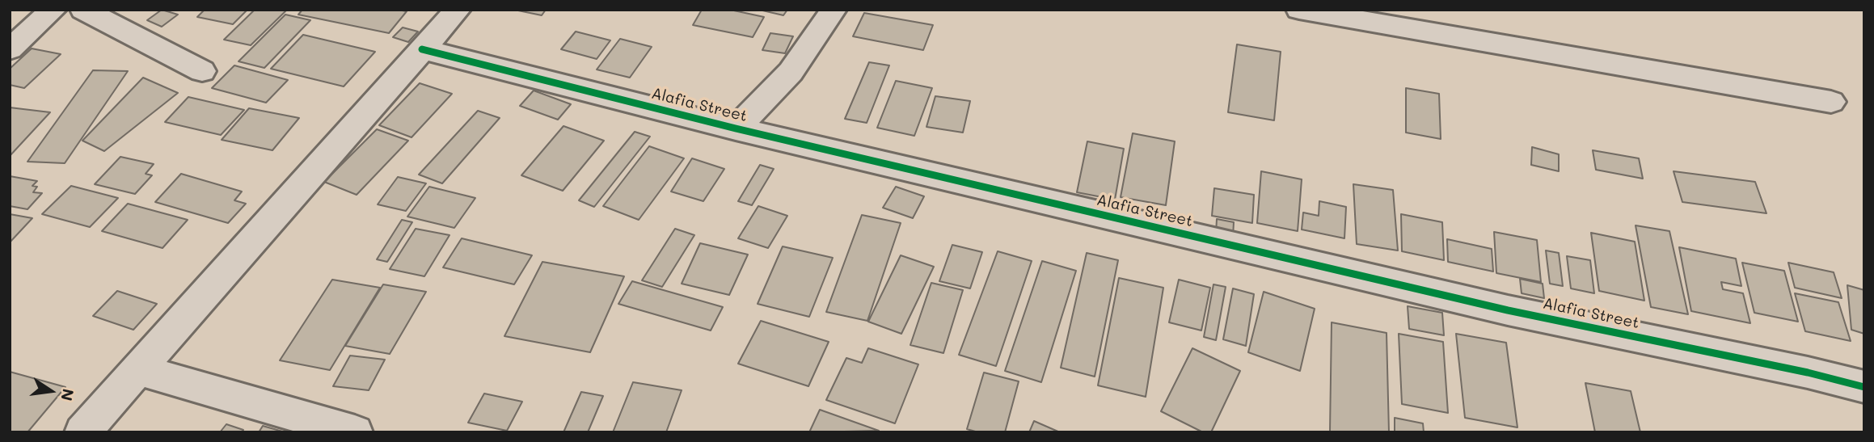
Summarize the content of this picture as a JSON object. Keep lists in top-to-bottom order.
{
  "streets": {
    "street": ["Alafia Street"]
  },
  "north": "right"
}
